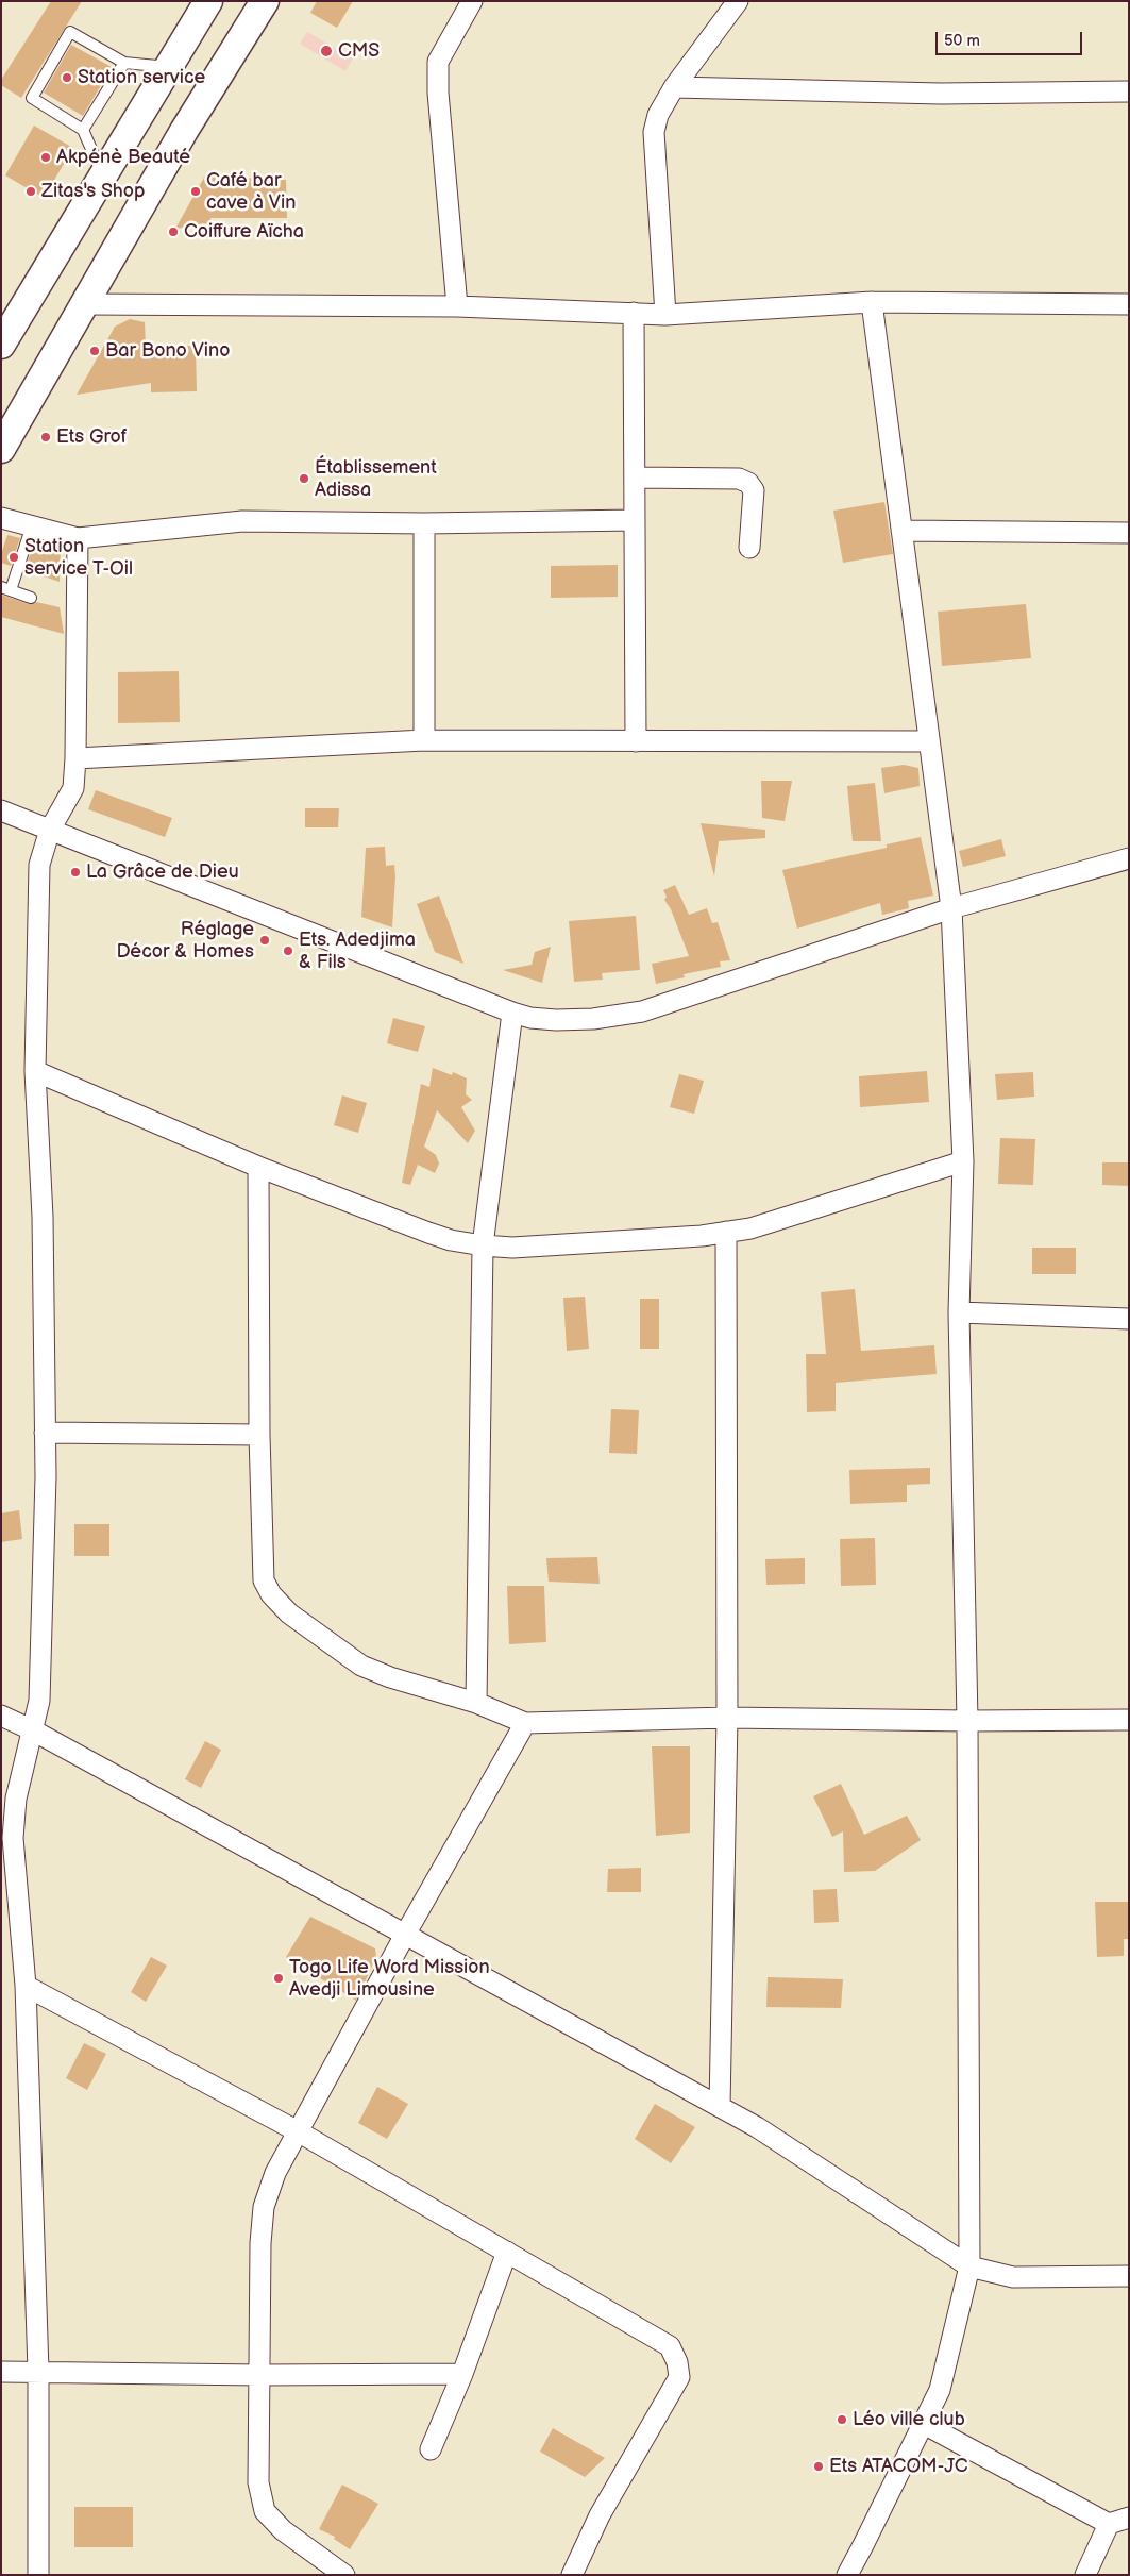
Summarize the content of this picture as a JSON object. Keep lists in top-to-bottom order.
{
  "places": [
    "CMS",
    "Station service",
    "Akpénè Beauté",
    "Zitas's Shop",
    "Café bar cave à Vin",
    "Coiffure Aïcha",
    "Bar Bono Vino",
    "Ets Grof",
    "Établissement Adissa",
    "Station service T-Oil",
    "La Grâce de Dieu",
    "Réglage Décor & Homes",
    "Ets. Adedjima & Fils",
    "Togo Life Word Mission Avedji Limousine",
    "Léo ville club",
    "Ets ATACOM-JC"
  ],
  "scale_bar": "50 m"
}
